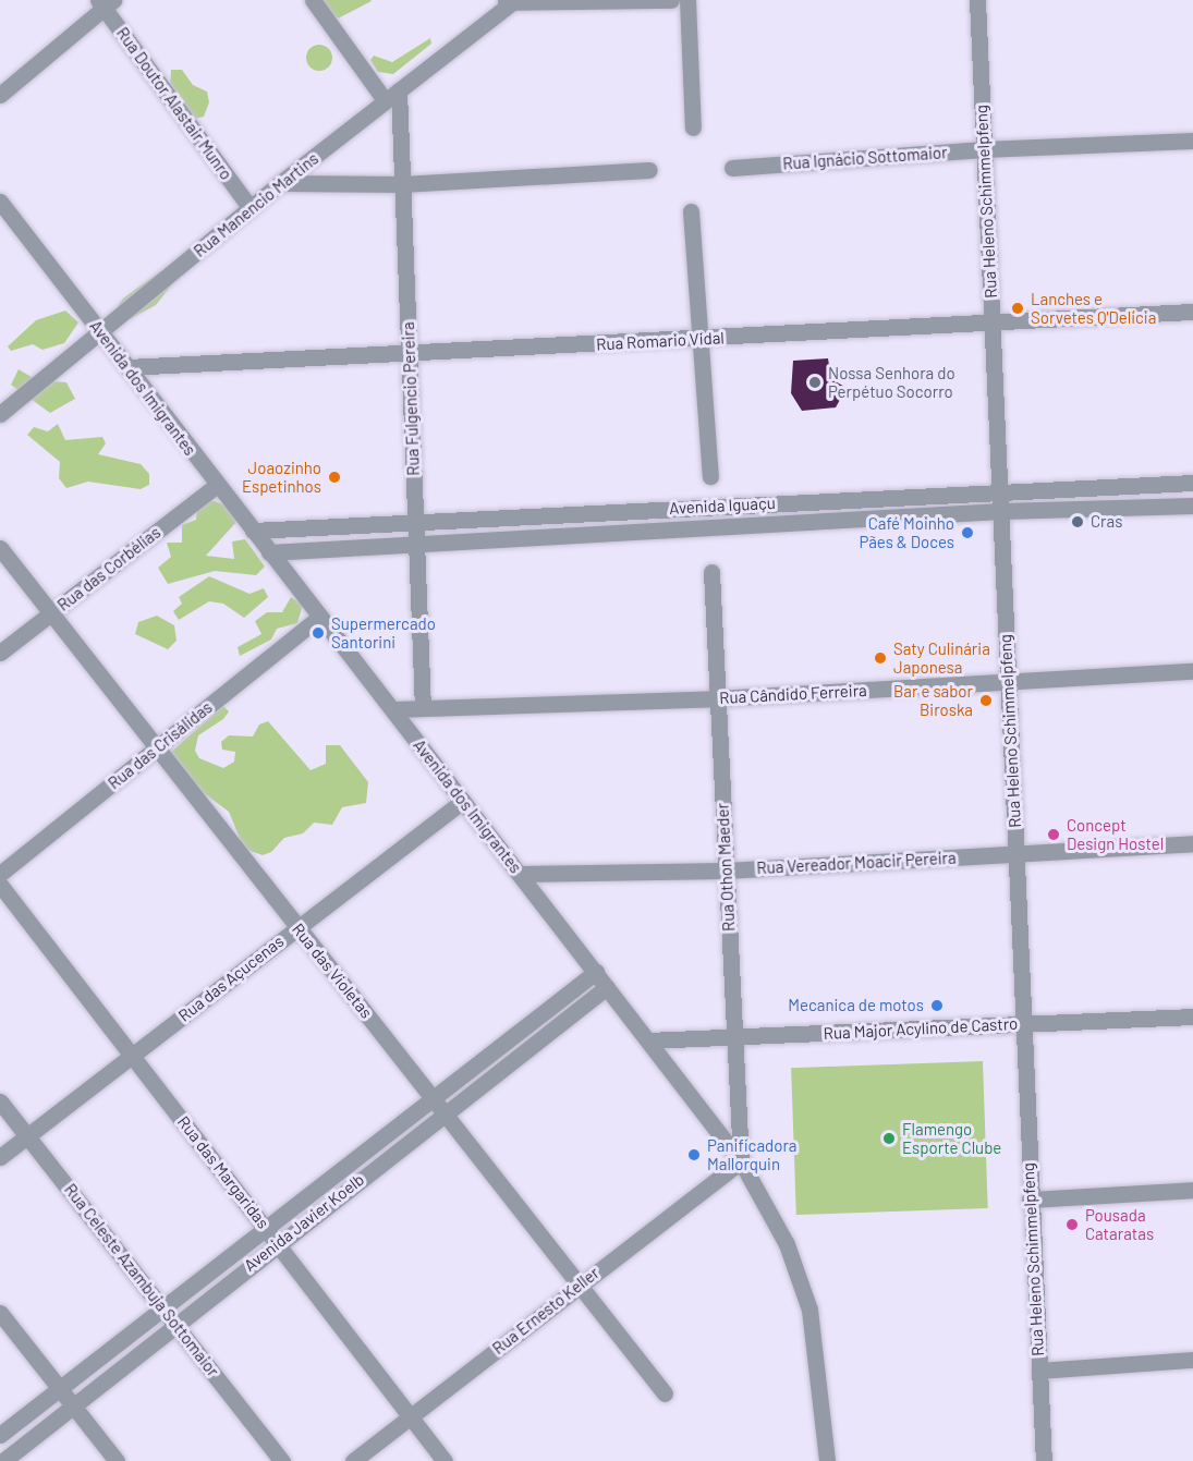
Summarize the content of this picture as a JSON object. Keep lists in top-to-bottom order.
{
  "streets": {
    "street": [
      "Rua Doutor Alastair Munro",
      "Rua Ignácio Sottomaior",
      "Rua Heleno Schimmelpfeng",
      "Rua Manencio Martins",
      "Rua Romario Vidal",
      "Avenida dos Imigrantes",
      "Rua Fulgencio Pereira",
      "Avenida Iguaçu",
      "Rua das Corbélias",
      "Rua Cândido Ferreira",
      "Rua das Crisálidas",
      "Rua Vereador Moacir Pereira",
      "Rua Othon Maeder",
      "Rua das Violetas",
      "Rua das Açucenas",
      "Rua Major Acylino de Castro",
      "Rua das Margaridas",
      "Avenida Javier Koelb",
      "Rua Celeste Azambuja Sottomaior",
      "Rua Ernesto Keller"
    ]
  },
  "crossings": [
    ["Rua Doutor Alastair Munro", "Rua Manencio Martins"],
    ["Rua Ignácio Sottomaior", "Rua Heleno Schimmelpfeng"],
    ["Rua Heleno Schimmelpfeng", "Rua Romario Vidal"],
    ["Rua Heleno Schimmelpfeng", "Avenida Iguaçu"],
    ["Rua Heleno Schimmelpfeng", "Rua Cândido Ferreira"],
    ["Rua Heleno Schimmelpfeng", "Rua Vereador Moacir Pereira"],
    ["Rua Heleno Schimmelpfeng", "Rua Major Acylino de Castro"],
    ["Rua Manencio Martins", "Avenida dos Imigrantes"],
    ["Rua Manencio Martins", "Rua Fulgencio Pereira"],
    ["Rua Romario Vidal", "Avenida dos Imigrantes"],
    ["Rua Romario Vidal", "Rua Fulgencio Pereira"],
    ["Avenida dos Imigrantes", "Avenida Iguaçu"],
    ["Avenida dos Imigrantes", "Rua das Corbélias"],
    ["Avenida dos Imigrantes", "Rua Cândido Ferreira"],
    ["Avenida dos Imigrantes", "Rua das Crisálidas"],
    ["Avenida dos Imigrantes", "Rua Vereador Moacir Pereira"],
    ["Avenida dos Imigrantes", "Rua Othon Maeder"],
    ["Avenida dos Imigrantes", "Rua das Açucenas"],
    ["Avenida dos Imigrantes", "Rua Major Acylino de Castro"],
    ["Avenida dos Imigrantes", "Avenida Javier Koelb"],
    ["Avenida dos Imigrantes", "Rua Ernesto Keller"],
    ["Rua Fulgencio Pereira", "Avenida Iguaçu"],
    ["Rua Fulgencio Pereira", "Rua Cândido Ferreira"],
    ["Rua das Corbélias", "Rua das Violetas"],
    ["Rua Cândido Ferreira", "Rua Othon Maeder"],
    ["Rua das Crisálidas", "Rua das Violetas"],
    ["Rua Vereador Moacir Pereira", "Rua Othon Maeder"],
    ["Rua Othon Maeder", "Rua Major Acylino de Castro"],
    ["Rua Othon Maeder", "Rua Ernesto Keller"],
    ["Rua das Violetas", "Rua das Açucenas"],
    ["Rua das Violetas", "Avenida Javier Koelb"],
    ["Rua das Violetas", "Rua Ernesto Keller"],
    ["Rua das Açucenas", "Rua das Margaridas"],
    ["Rua das Açucenas", "Rua Celeste Azambuja Sottomaior"],
    ["Rua das Margaridas", "Avenida Javier Koelb"],
    ["Rua das Margaridas", "Rua Ernesto Keller"],
    ["Avenida Javier Koelb", "Rua Celeste Azambuja Sottomaior"]
  ],
  "places": [
    "Lanches e Sorvetes Q'Delicia",
    "Nossa Senhora do Perpétuo Socorro",
    "Joaozinho Espetinhos",
    "Cras",
    "Café Moinho Pães & Doces",
    "Supermercado Santorini",
    "Saty Culinária Japonesa",
    "Bar e sabor Biroska",
    "Concept Design Hostel",
    "Mecanica de motos",
    "Flamengo Esporte Clube",
    "Panificadora Mallorquin",
    "Pousada Cataratas"
  ]
}
